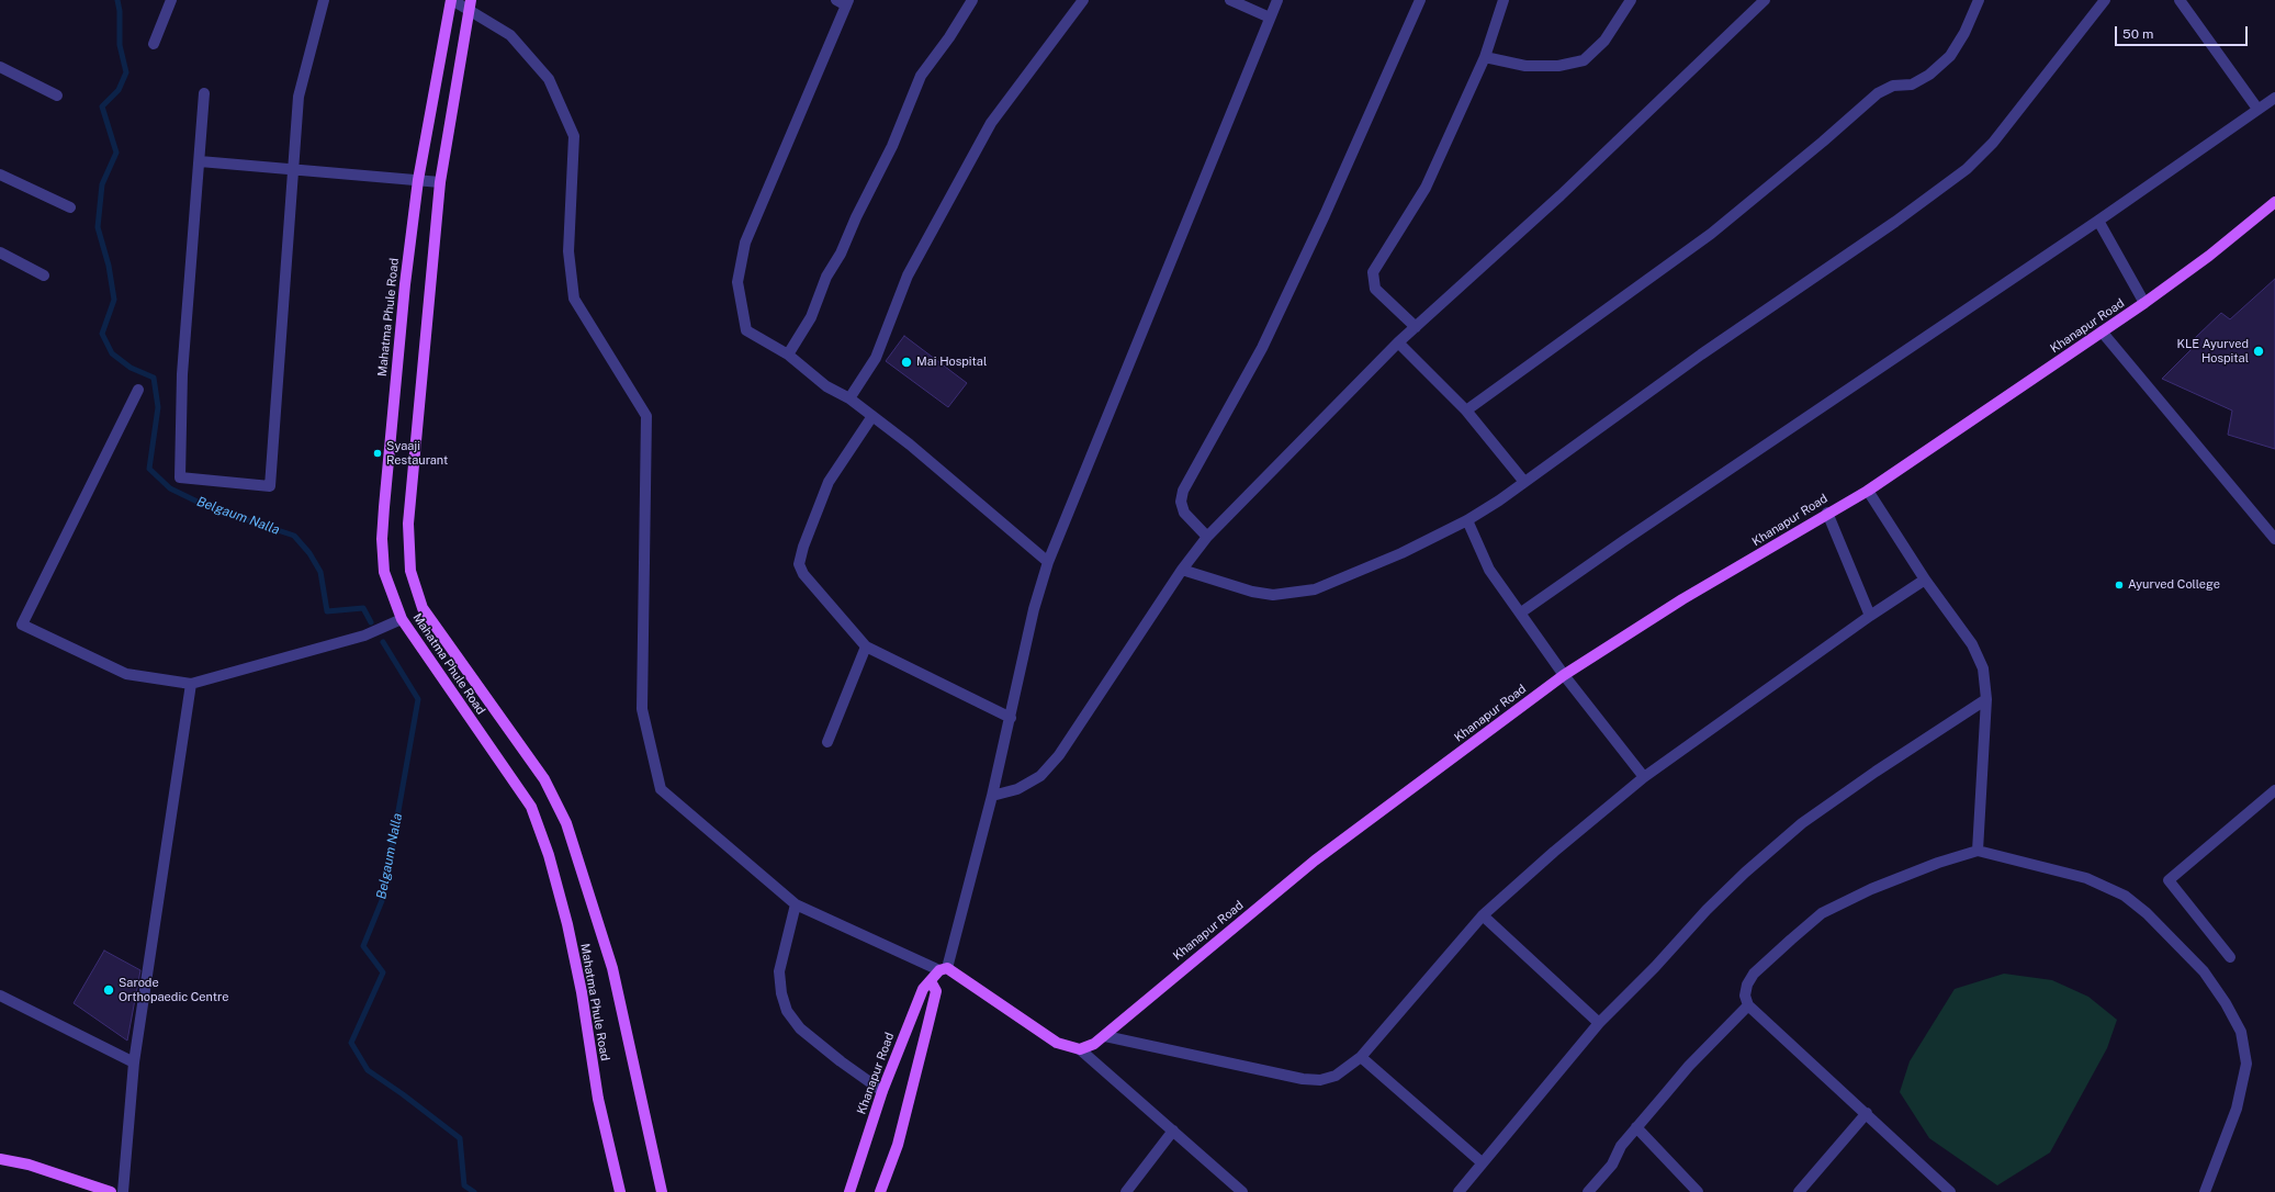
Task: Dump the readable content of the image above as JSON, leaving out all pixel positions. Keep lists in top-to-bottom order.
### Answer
{
  "streets": {
    "main road": ["Mahatma Phule Road", "Khanapur Road"]
  },
  "crossings": [
    ["Mahatma Phule Road", "Khanapur Road"]
  ],
  "water": ["Belgaum Nalla"],
  "places": [
    "KLE Ayurved Hospital",
    "Mai Hospital",
    "Syaaji Restaurant",
    "Ayurved College",
    "Sarode Orthopaedic Centre"
  ],
  "scale_bar": "50 m"
}
